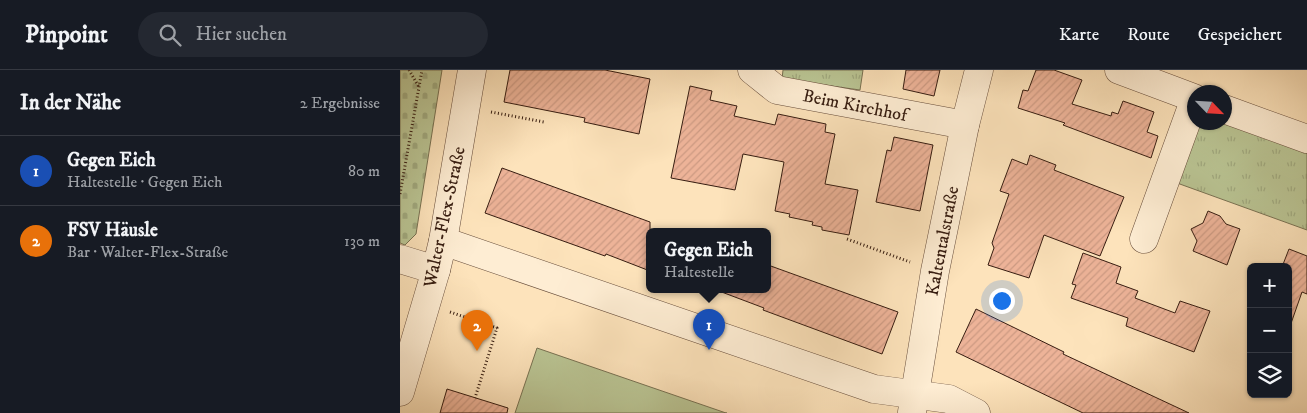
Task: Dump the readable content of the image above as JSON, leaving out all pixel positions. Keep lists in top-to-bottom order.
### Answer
{
  "streets": {
    "street": ["Beim Kirchhof", "Walter-Flex-Straße", "Kaltentalstraße"]
  },
  "crossings": [
    ["Beim Kirchhof", "Kaltentalstraße"]
  ],
  "north": "bottom right",
  "page": {
    "header": "Pinpoint",
    "search": "Hier suchen",
    "nav": ["Karte", "Route", "Gespeichert"],
    "heading": ["In der Nähe", "2 Ergebnisse"],
    "list": [
      {
        "mark": "1",
        "name": "Gegen Eich",
        "note": "Haltestelle · Gegen Eich",
        "value": "80 m"
      },
      {
        "mark": "2",
        "name": "FSV Häusle",
        "note": "Bar · Walter-Flex-Straße",
        "value": "130 m"
      }
    ],
    "popup": ["Gegen Eich", "Haltestelle"],
    "map_buttons": ["+", "−"],
    "pins": ["1", "2"]
  }
}
